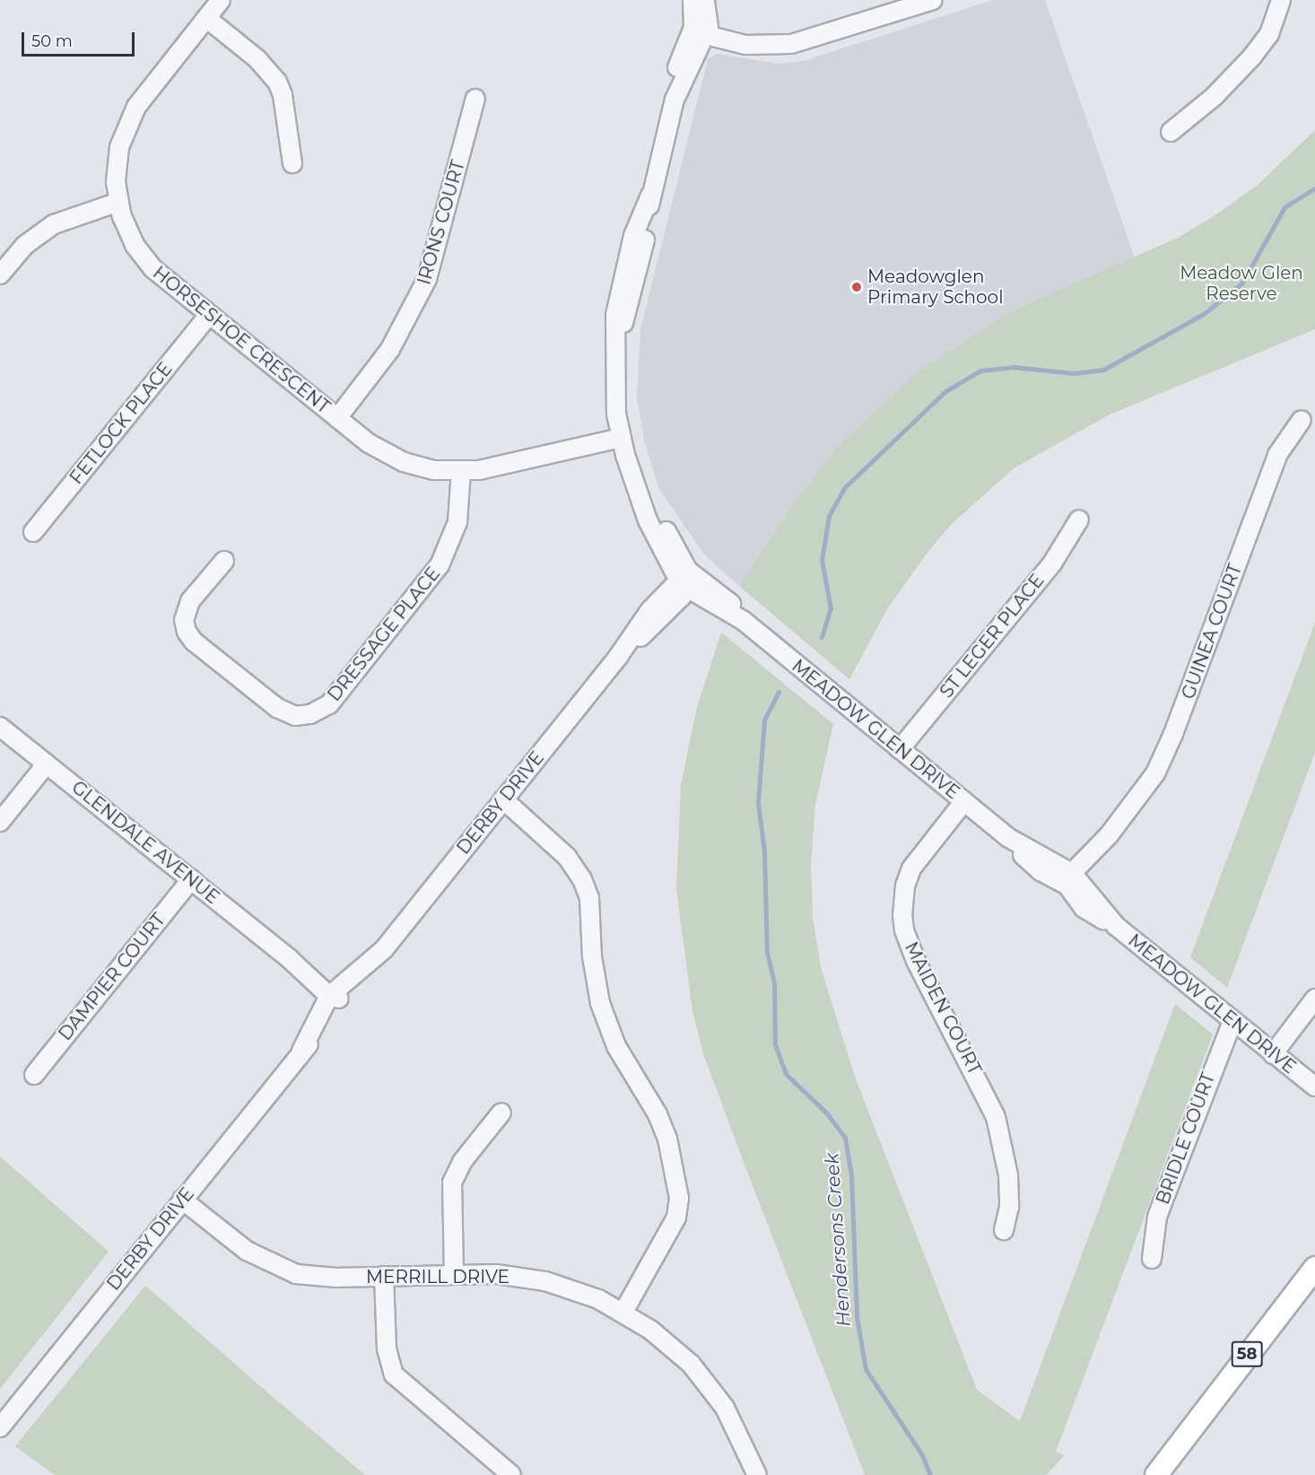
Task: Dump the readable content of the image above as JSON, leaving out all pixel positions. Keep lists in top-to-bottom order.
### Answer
{
  "streets": {
    "main road": ["58"],
    "street": [
      "IRONS COURT",
      "HORSESHOE CRESCENT",
      "FETLOCK PLACE",
      "GUINEA COURT",
      "DRESSAGE PLACE",
      "ST LEGER PLACE",
      "MEADOW GLEN DRIVE",
      "DERBY DRIVE",
      "GLENDALE AVENUE",
      "DAMPIER COURT",
      "MAIDEN COURT",
      "BRIDLE COURT",
      "MERRILL DRIVE"
    ]
  },
  "crossings": [
    ["IRONS COURT", "HORSESHOE CRESCENT"],
    ["HORSESHOE CRESCENT", "FETLOCK PLACE"],
    ["HORSESHOE CRESCENT", "DRESSAGE PLACE"],
    ["HORSESHOE CRESCENT", "MEADOW GLEN DRIVE"],
    ["GUINEA COURT", "MEADOW GLEN DRIVE"],
    ["ST LEGER PLACE", "MEADOW GLEN DRIVE"],
    ["MEADOW GLEN DRIVE", "DERBY DRIVE"],
    ["MEADOW GLEN DRIVE", "MAIDEN COURT"],
    ["MEADOW GLEN DRIVE", "BRIDLE COURT"],
    ["DERBY DRIVE", "GLENDALE AVENUE"],
    ["DERBY DRIVE", "MERRILL DRIVE"],
    ["GLENDALE AVENUE", "DAMPIER COURT"]
  ],
  "water": ["Hendersons Creek"],
  "parks": ["Meadow Glen Reserve"],
  "places": ["Meadowglen Primary School"],
  "scale_bar": "50 m"
}
